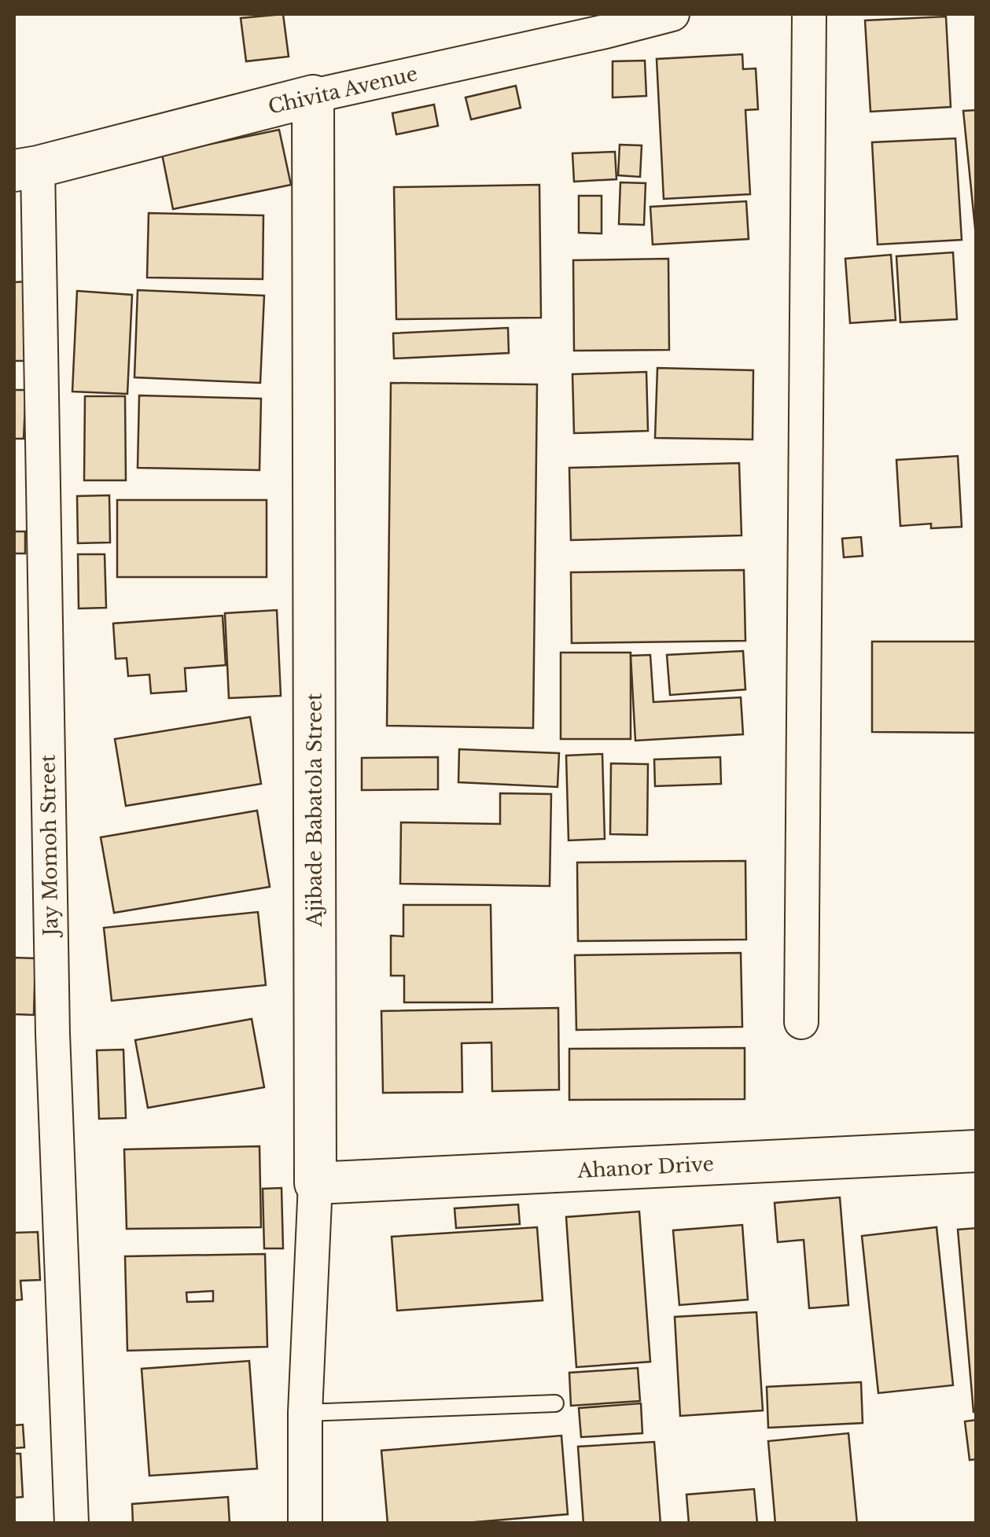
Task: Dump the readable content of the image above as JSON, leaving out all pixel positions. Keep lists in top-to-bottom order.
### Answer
{
  "streets": {
    "street": [
      "Chivita Avenue",
      "Ajibade Babatola Street",
      "Jay Momoh Street",
      "Ahanor Drive"
    ]
  },
  "crossings": [
    ["Chivita Avenue", "Ajibade Babatola Street"],
    ["Chivita Avenue", "Jay Momoh Street"],
    ["Ajibade Babatola Street", "Ahanor Drive"]
  ]
}
